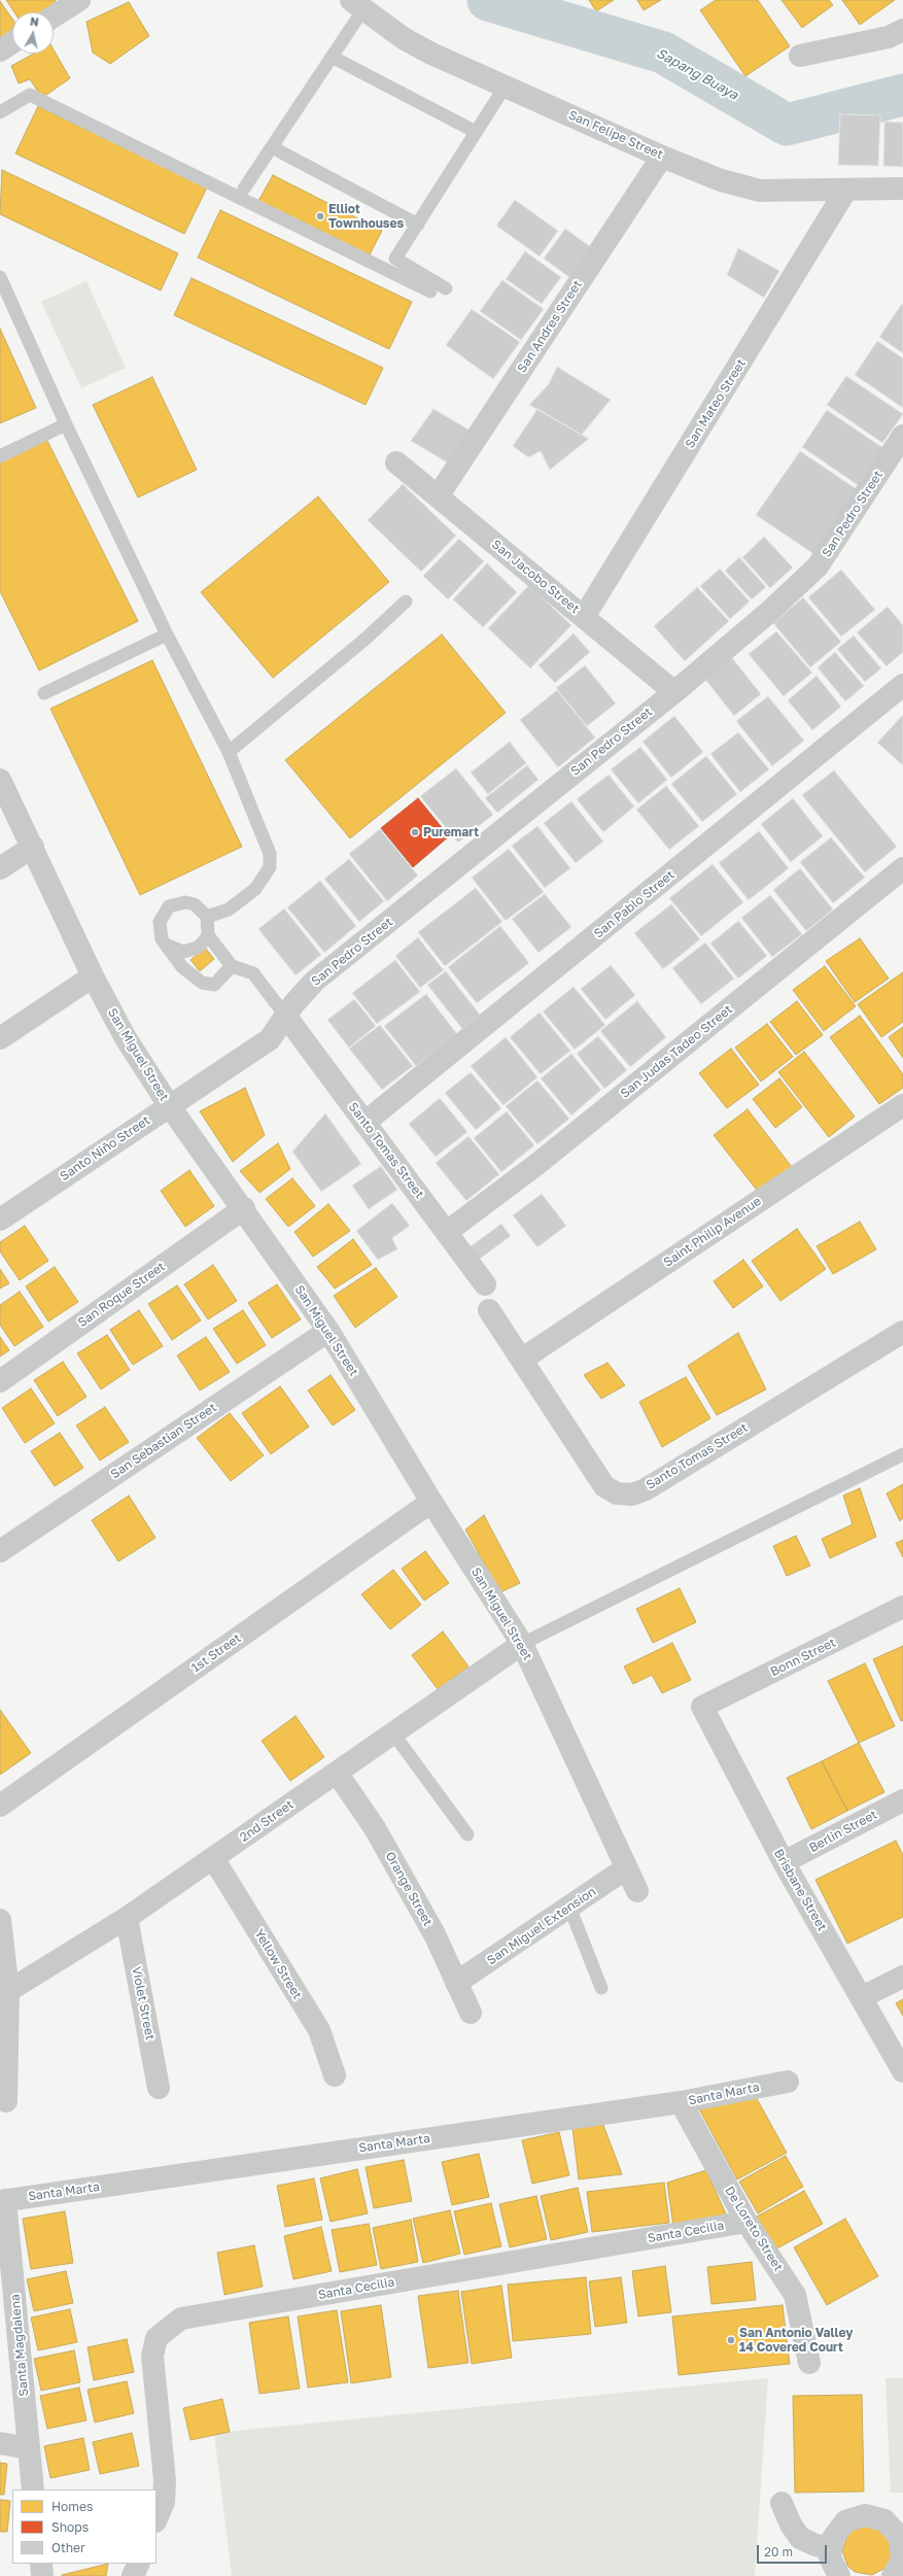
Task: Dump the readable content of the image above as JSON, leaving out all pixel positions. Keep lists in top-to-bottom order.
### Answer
{
  "streets": {
    "street": [
      "San Felipe Street",
      "San Andres Street",
      "San Mateo Street",
      "San Pedro Street",
      "San Jacobo Street",
      "San Pablo Street",
      "San Judas Tadeo Street",
      "San Miguel Street",
      "Santo Niño Street",
      "Santo Tomas Street",
      "Saint Philip Avenue",
      "San Roque Street",
      "San Sebastian Street",
      "1st Street",
      "Bonn Street",
      "2nd Street",
      "Berlin Street",
      "Orange Street",
      "Brisbane Street",
      "San Miguel Extension",
      "Yellow Street",
      "Violet Street",
      "Santa Marta",
      "De Loreto Street",
      "Santa Cecilia",
      "Santa Magdalena"
    ]
  },
  "crossings": [
    ["San Felipe Street", "San Andres Street"],
    ["San Felipe Street", "San Mateo Street"],
    ["San Andres Street", "San Jacobo Street"],
    ["San Mateo Street", "San Jacobo Street"],
    ["San Pedro Street", "San Jacobo Street"],
    ["San Pedro Street", "Santo Niño Street"],
    ["San Pedro Street", "Santo Tomas Street"],
    ["San Pablo Street", "Santo Tomas Street"],
    ["San Judas Tadeo Street", "Santo Tomas Street"],
    ["San Miguel Street", "Santo Niño Street"],
    ["San Miguel Street", "San Roque Street"],
    ["San Miguel Street", "San Sebastian Street"],
    ["San Miguel Street", "1st Street"],
    ["San Miguel Street", "2nd Street"],
    ["San Miguel Street", "San Miguel Extension"],
    ["Santo Niño Street", "Santo Tomas Street"],
    ["Santo Tomas Street", "Saint Philip Avenue"],
    ["Bonn Street", "Brisbane Street"],
    ["2nd Street", "Orange Street"],
    ["2nd Street", "Yellow Street"],
    ["2nd Street", "Violet Street"],
    ["Berlin Street", "Brisbane Street"],
    ["Orange Street", "San Miguel Extension"],
    ["Santa Marta", "De Loreto Street"],
    ["Santa Marta", "Santa Magdalena"],
    ["De Loreto Street", "Santa Cecilia"]
  ],
  "water": ["Sapang Buaya"],
  "places": ["Elliot Townhouses", "Puremart", "San Antonio Valley 14 Covered Court"],
  "legend": ["Homes", "Shops", "Other"],
  "scale_bar": "20 m",
  "north": "top"
}
